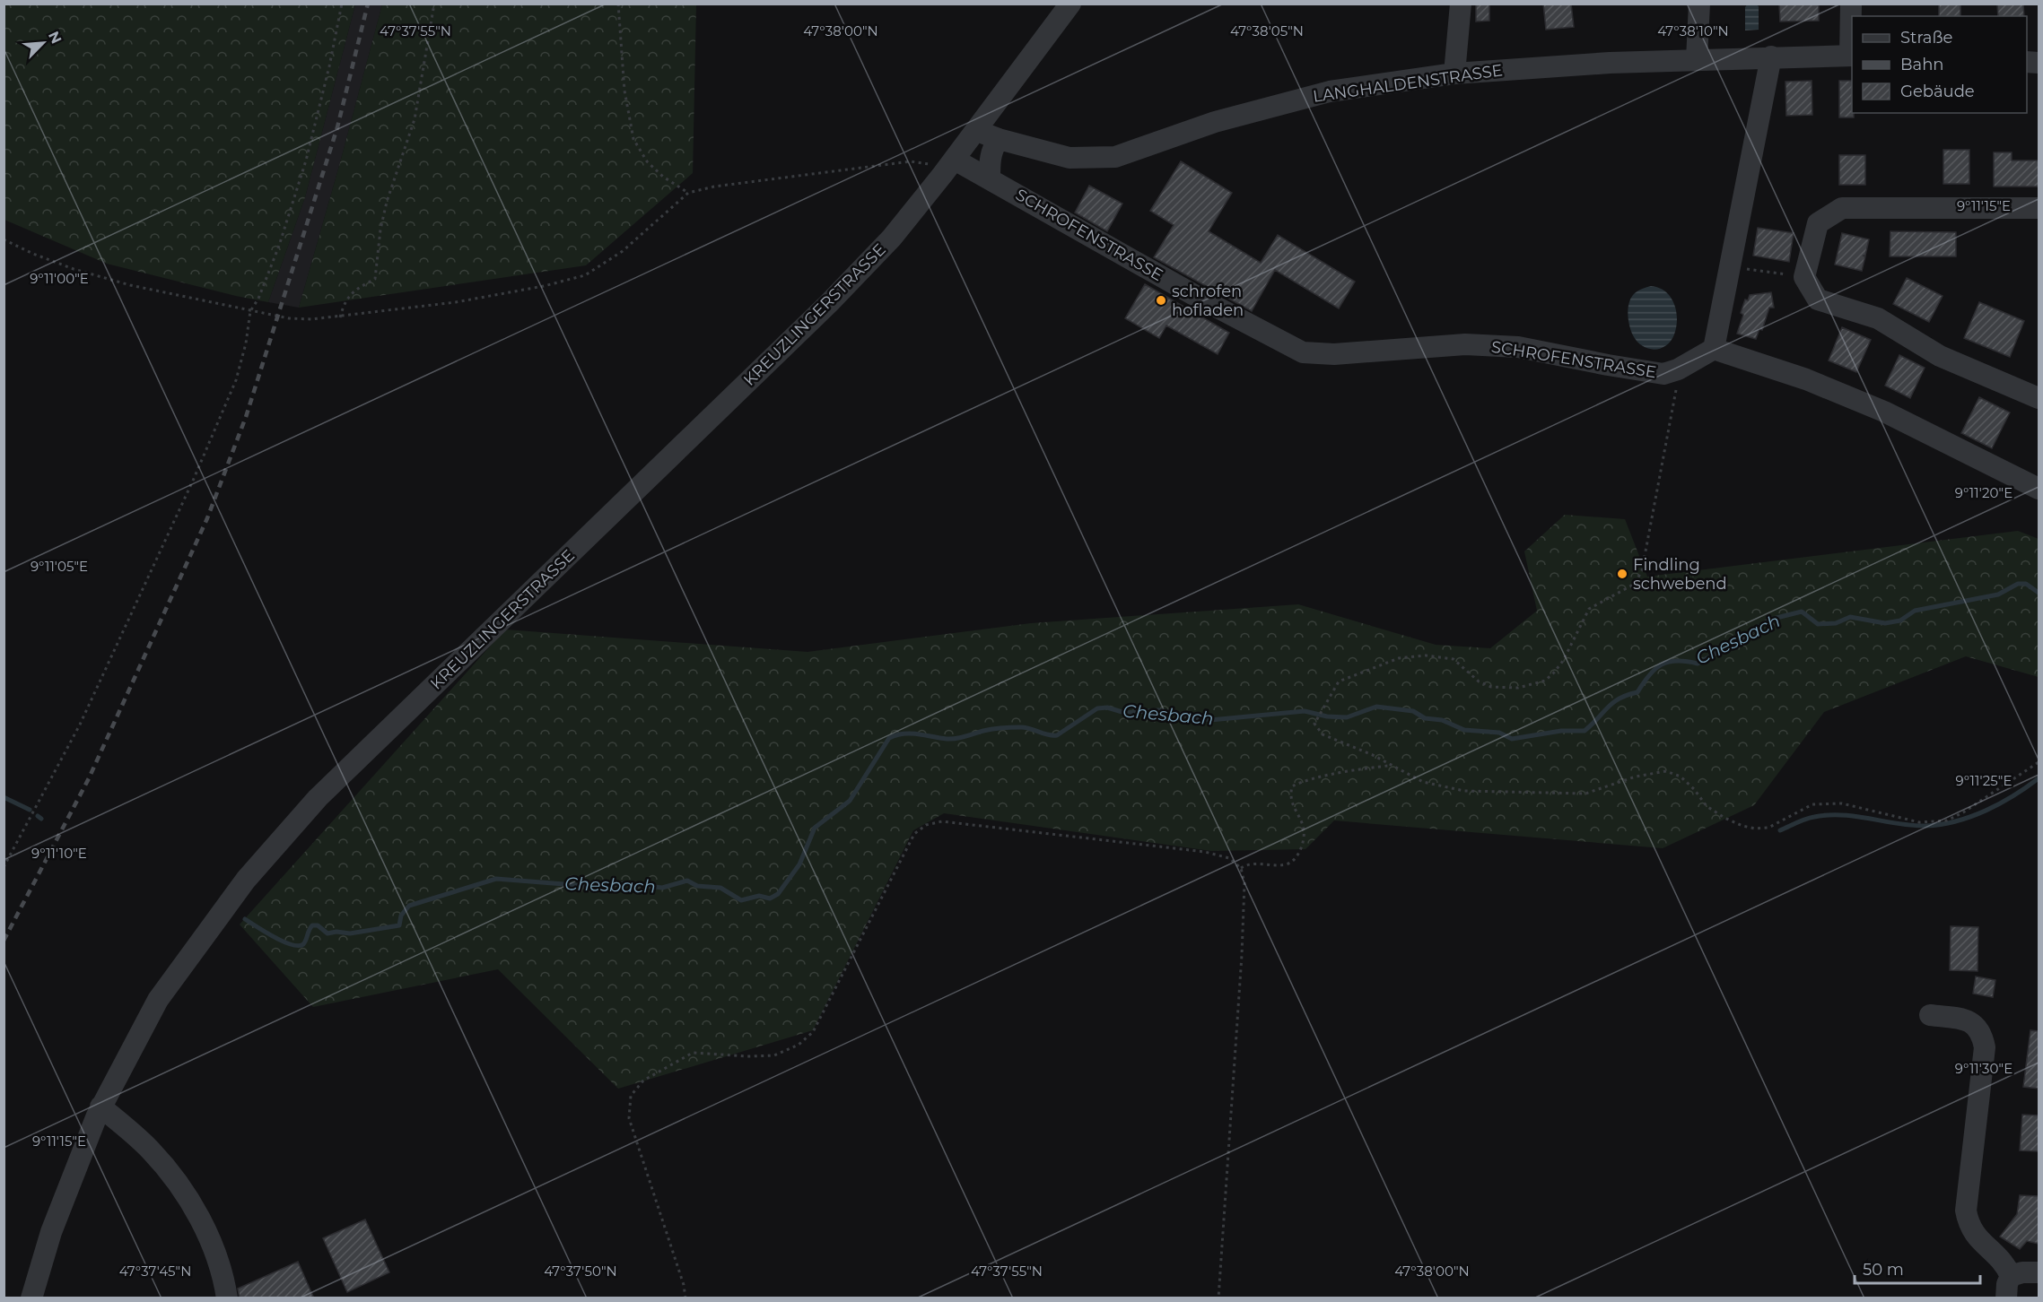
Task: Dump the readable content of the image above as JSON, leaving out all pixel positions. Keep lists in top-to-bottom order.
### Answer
{
  "streets": {
    "street": ["LANGHALDENSTRASSE", "SCHROFENSTRASSE", "KREUZLINGERSTRASSE"]
  },
  "crossings": [
    ["LANGHALDENSTRASSE", "KREUZLINGERSTRASSE"],
    ["SCHROFENSTRASSE", "KREUZLINGERSTRASSE"]
  ],
  "water": ["Chesbach"],
  "places": ["schrofen hofladen", "Findling schwebend"],
  "legend": ["Straße", "Bahn", "Gebäude"],
  "scale_bar": "50 m",
  "north": "top right",
  "coordinates": [
    "47°37'55\"N",
    "47°38'00\"N",
    "47°38'05\"N",
    "47°38'10\"N",
    "9°11'15\"E",
    "9°11'00\"E",
    "9°11'20\"E",
    "9°11'05\"E",
    "9°11'25\"E",
    "9°11'10\"E",
    "9°11'30\"E",
    "47°37'45\"N",
    "47°37'50\"N"
  ]
}
